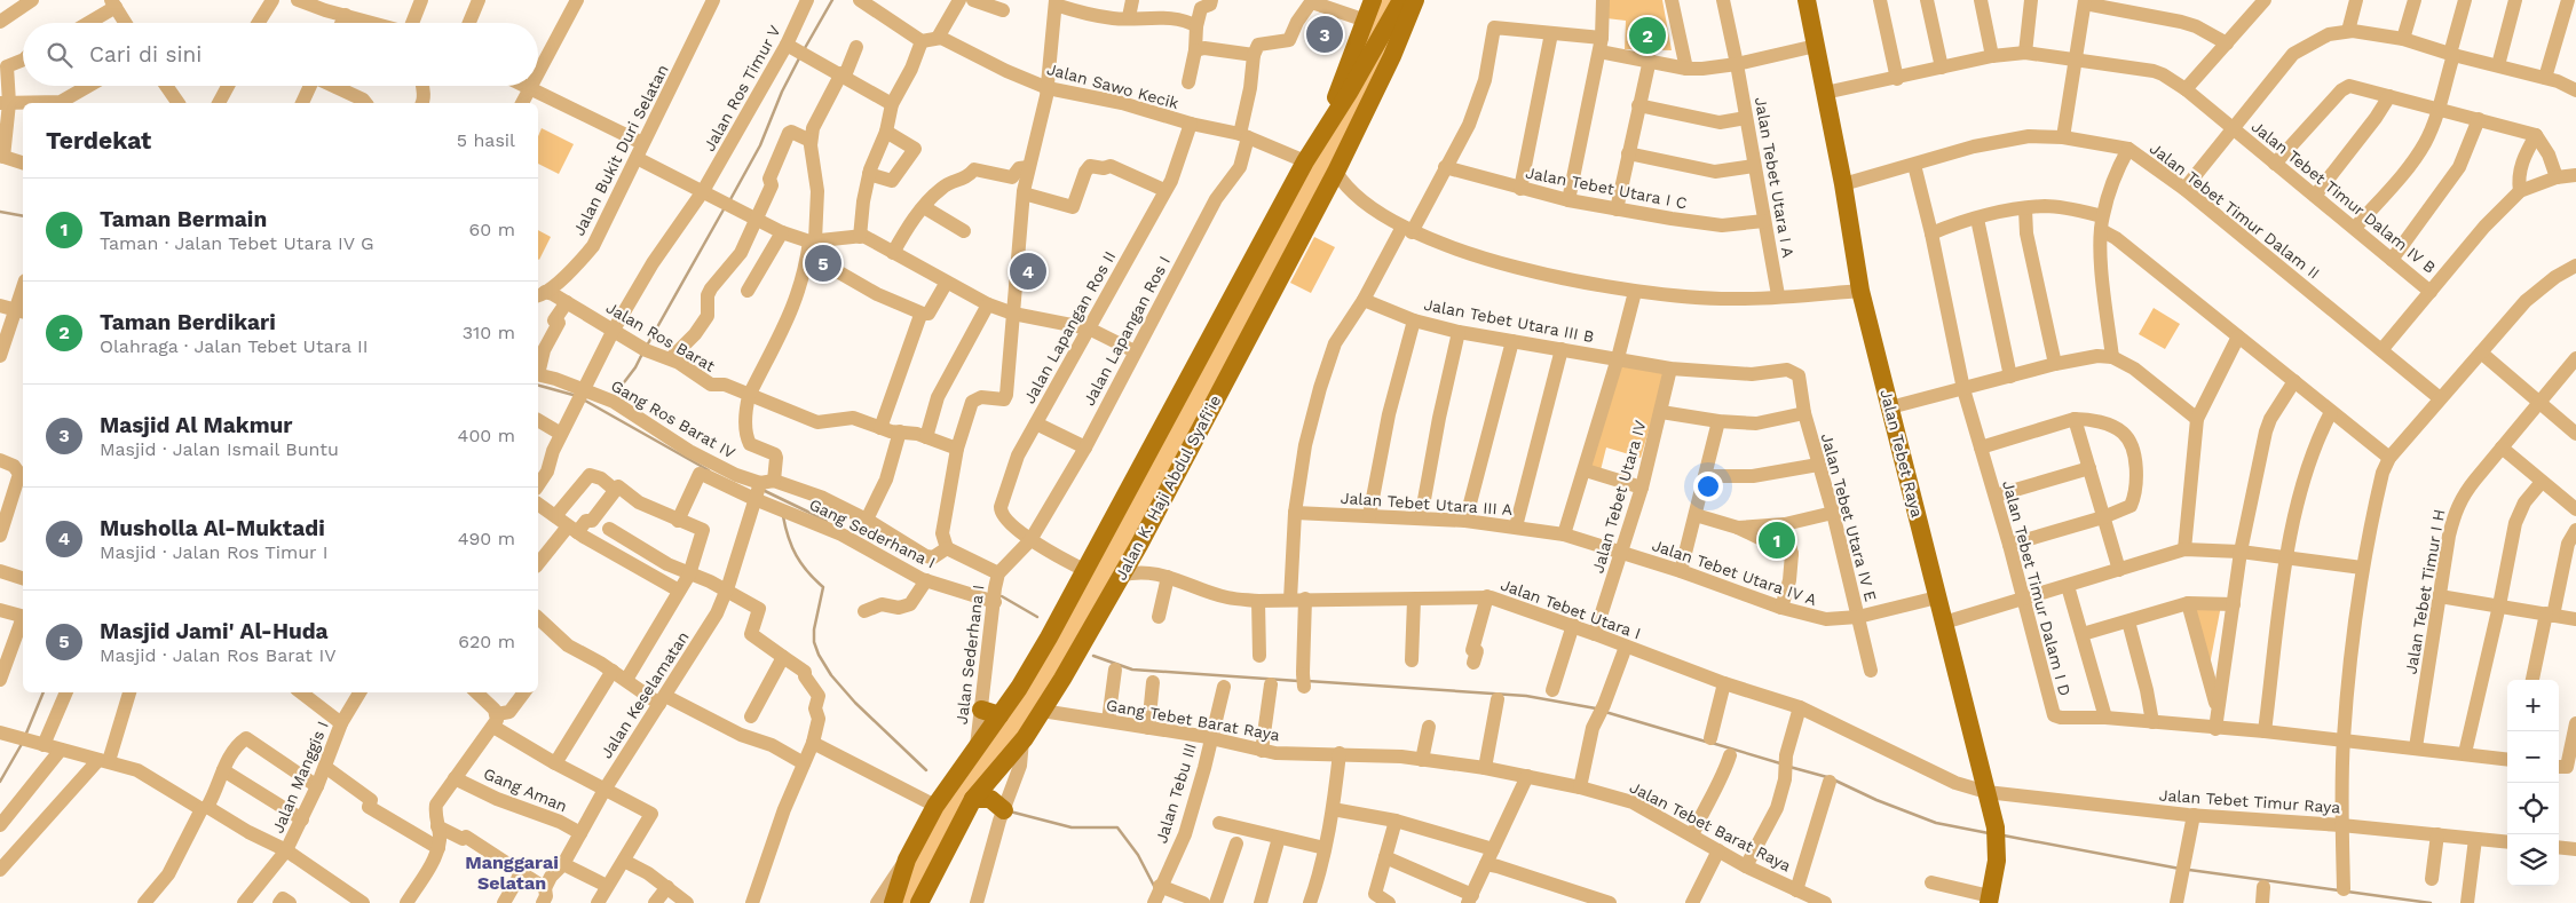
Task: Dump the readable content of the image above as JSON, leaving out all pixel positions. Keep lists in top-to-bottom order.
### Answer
{
  "streets": {
    "main road": ["Jalan Tebet Raya", "Jalan K. Haji Abdul Syafi'ie"],
    "street": [
      "Jalan Sawo Kecik",
      "Jalan Ros Timur V",
      "Jalan Bukit Duri Selatan",
      "Jalan Tebet Utara I A",
      "Jalan Tebet Utara I C",
      "Jalan Tebet Timur Dalam IV B",
      "Jalan Tebet Timur Dalam II",
      "Jalan Tebet Utara III B",
      "Jalan Lapangan Ros II",
      "Jalan Lapangan Ros I",
      "Jalan Ros Barat",
      "Gang Ros Barat IV",
      "Jalan Tebet Utara IV",
      "Jalan Tebet Utara III A",
      "Jalan Tebet Utara IV E",
      "Gang Sederhana I",
      "Jalan Tebet Utara IV A",
      "Jalan Tebet Timur Dalam I D",
      "Jalan Tebet Timur I H",
      "Jalan Tebet Utara I",
      "Jalan Sederhana I",
      "Jalan Keselamatan",
      "Gang Tebet Barat Raya",
      "Jalan Manggis I",
      "Gang Aman",
      "Jalan Tebu III",
      "Jalan Tebet Timur Raya",
      "Jalan Tebet Barat Raya"
    ]
  },
  "crossings": [
    ["Jalan Sawo Kecik", "Jalan Lapangan Ros II"],
    ["Jalan Sawo Kecik", "Jalan Lapangan Ros I"],
    ["Jalan Sawo Kecik", "Jalan K. Haji Abdul Syafi'ie"],
    ["Jalan Ros Timur V", "Jalan Ros Barat"],
    ["Jalan Ros Timur V", "Gang Ros Barat IV"],
    ["Jalan Bukit Duri Selatan", "Jalan Ros Barat"],
    ["Jalan Tebet Utara I A", "Jalan Tebet Utara I C"],
    ["Jalan Tebet Timur Dalam IV B", "Jalan Tebet Raya"],
    ["Jalan Tebet Timur Dalam II", "Jalan Tebet Raya"],
    ["Jalan Tebet Timur Dalam II", "Jalan Tebet Timur Dalam I D"],
    ["Jalan Tebet Utara III B", "Jalan Tebet Utara IV"],
    ["Jalan Tebet Utara III B", "Jalan Tebet Utara IV E"],
    ["Jalan Lapangan Ros II", "Jalan Lapangan Ros I"],
    ["Jalan Lapangan Ros II", "Jalan Sederhana I"],
    ["Jalan Lapangan Ros I", "Jalan Sederhana I"],
    ["Jalan Ros Barat", "Jalan Keselamatan"],
    ["Gang Ros Barat IV", "Gang Sederhana I"],
    ["Gang Ros Barat IV", "Jalan Keselamatan"],
    ["Jalan Tebet Raya", "Jalan Tebet Utara IV A"],
    ["Jalan Tebet Raya", "Jalan Tebet Utara I"],
    ["Jalan Tebet Raya", "Jalan Tebet Timur Raya"],
    ["Jalan K. Haji Abdul Syafi'ie", "Jalan Tebet Utara I"],
    ["Jalan K. Haji Abdul Syafi'ie", "Jalan Sederhana I"],
    ["Jalan K. Haji Abdul Syafi'ie", "Gang Tebet Barat Raya"],
    ["Jalan Tebet Utara IV", "Jalan Tebet Utara III A"],
    ["Jalan Tebet Utara IV", "Jalan Tebet Utara IV A"],
    ["Jalan Tebet Utara IV", "Jalan Tebet Utara I"],
    ["Jalan Tebet Utara III A", "Jalan Tebet Utara IV A"],
    ["Jalan Tebet Utara IV E", "Jalan Tebet Utara IV A"],
    ["Gang Sederhana I", "Jalan Sederhana I"],
    ["Gang Sederhana I", "Jalan Keselamatan"],
    ["Jalan Tebet Timur Dalam I D", "Jalan Tebet Timur I H"],
    ["Jalan Tebet Utara I", "Jalan Tebet Timur Raya"],
    ["Jalan Keselamatan", "Gang Aman"],
    ["Gang Tebet Barat Raya", "Jalan Tebu III"],
    ["Gang Tebet Barat Raya", "Jalan Tebet Barat Raya"]
  ],
  "districts": ["Manggarai Selatan"],
  "page": {
    "pins": [
      "3",
      "2",
      "5",
      "4",
      "1"
    ],
    "search": "Cari di sini",
    "heading": ["Terdekat", "5 hasil"],
    "list": [
      {
        "mark": "1",
        "name": "Taman Bermain",
        "note": "Taman · Jalan Tebet Utara IV G",
        "value": "60 m"
      },
      {
        "mark": "2",
        "name": "Taman Berdikari",
        "note": "Olahraga · Jalan Tebet Utara II",
        "value": "310 m"
      },
      {
        "mark": "3",
        "name": "Masjid Al Makmur",
        "note": "Masjid · Jalan Ismail Buntu",
        "value": "400 m"
      },
      {
        "mark": "4",
        "name": "Musholla Al-Muktadi",
        "note": "Masjid · Jalan Ros Timur I",
        "value": "490 m"
      },
      {
        "mark": "5",
        "name": "Masjid Jami' Al-Huda",
        "note": "Masjid · Jalan Ros Barat IV",
        "value": "620 m"
      }
    ],
    "map_buttons": ["+", "−"]
  }
}
